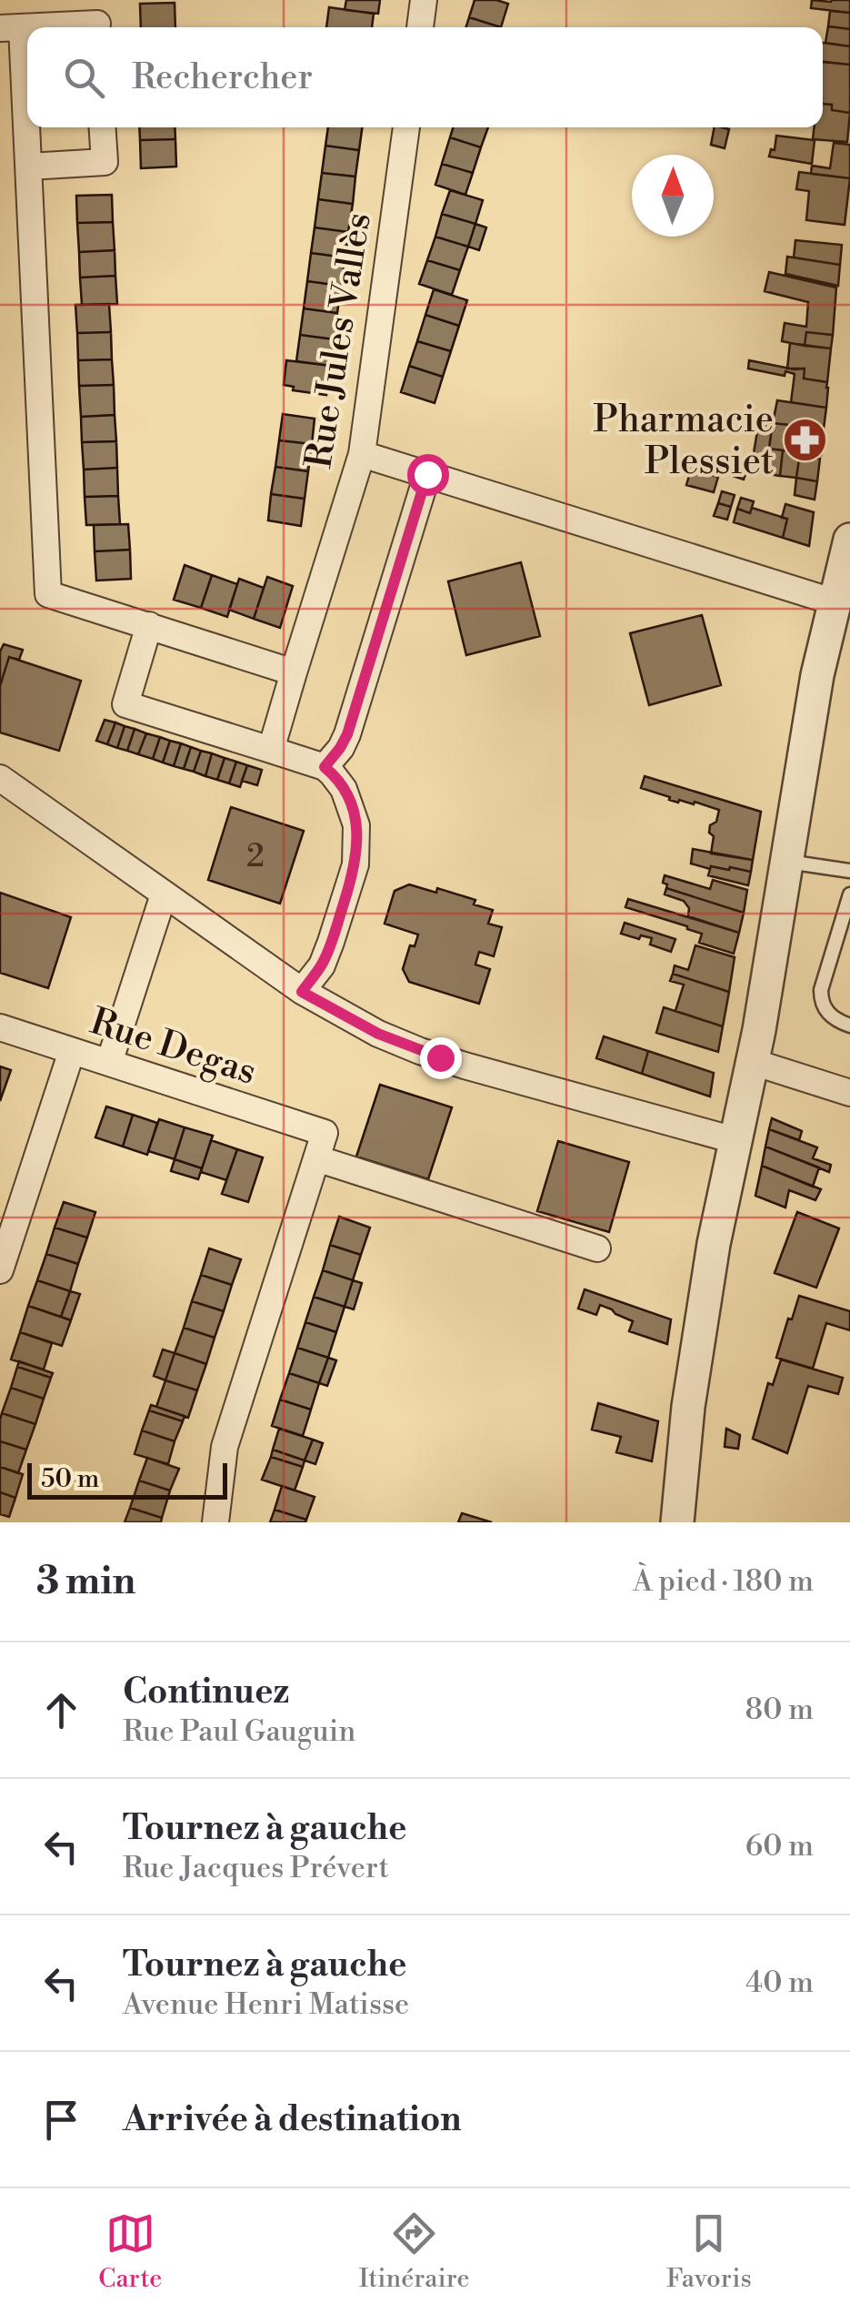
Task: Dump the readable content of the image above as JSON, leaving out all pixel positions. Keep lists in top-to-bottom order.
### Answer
{
  "streets": {
    "street": ["Rue Jules Vallès", "Rue Degas"]
  },
  "places": {
    "pharmacy": ["Pharmacie Plessiet"]
  },
  "house_numbers": ["2"],
  "scale_bar": "50 m",
  "north": "top",
  "page": {
    "search": "Rechercher",
    "scale": "50 m",
    "heading": ["3 min", "À pied · 180 m"],
    "list": [
      ["Continuez", "Rue Paul Gauguin", "80 m"],
      ["Tournez à gauche", "Rue Jacques Prévert", "60 m"],
      ["Tournez à gauche", "Avenue Henri Matisse", "40 m"],
      "Arrivée à destination"
    ],
    "nav": ["Carte", "Itinéraire", "Favoris"]
  }
}
